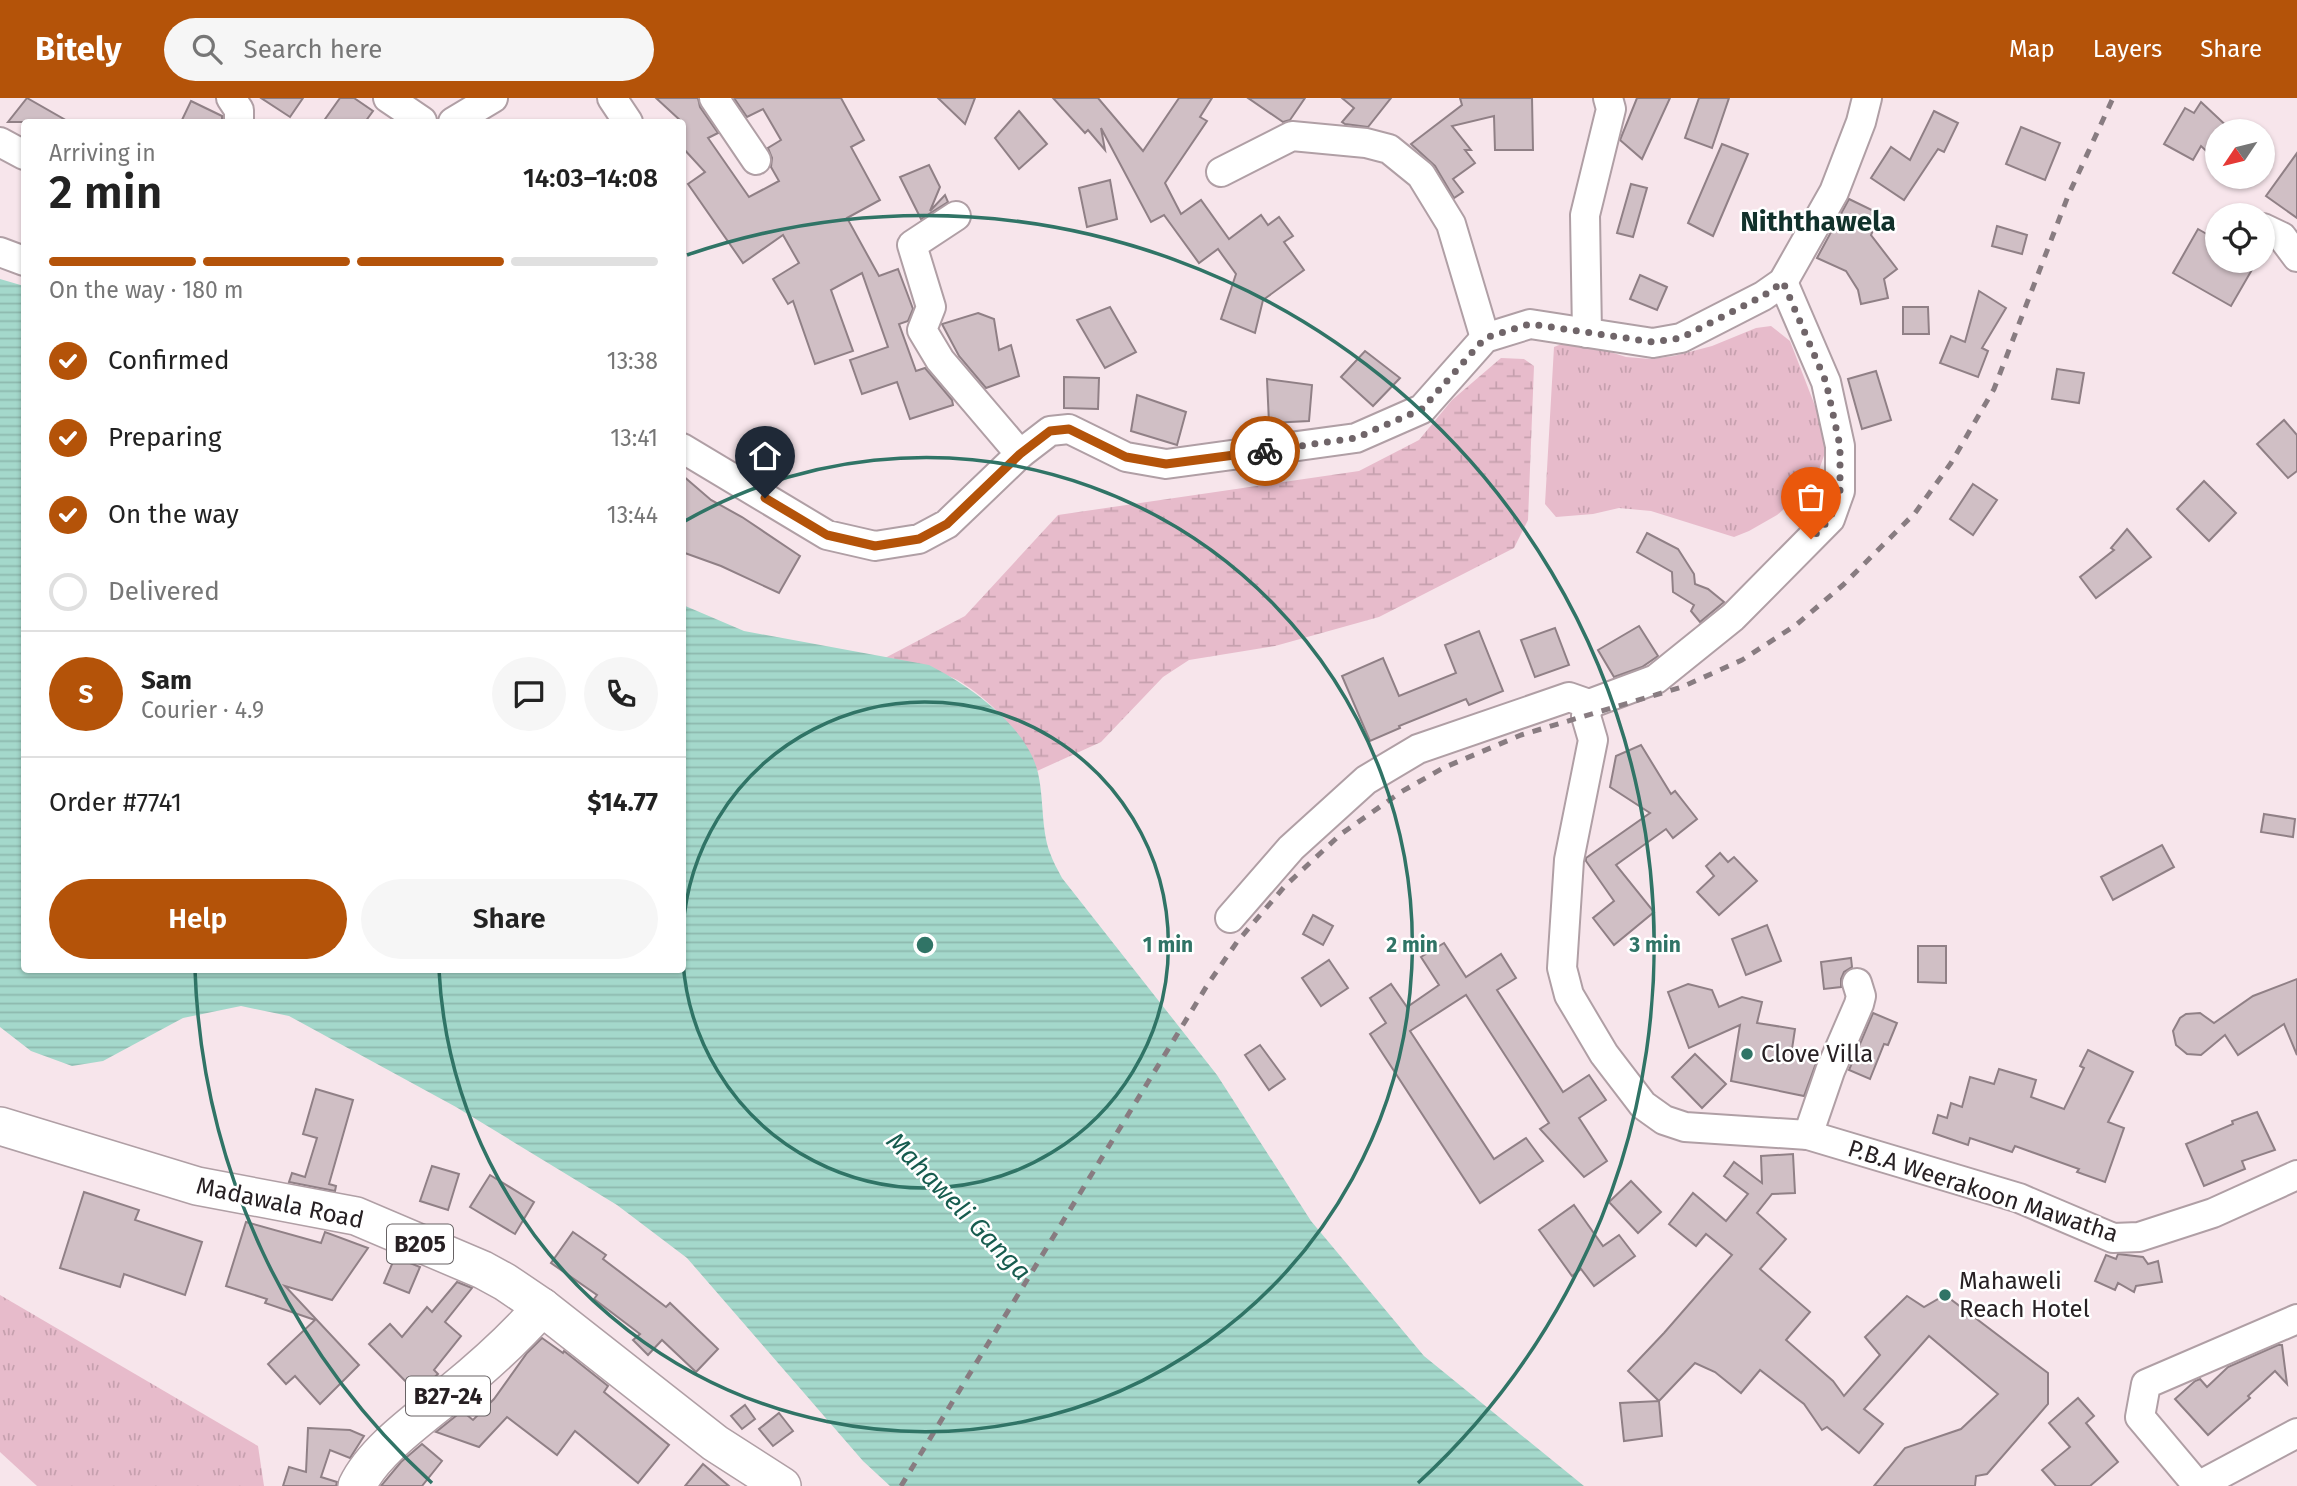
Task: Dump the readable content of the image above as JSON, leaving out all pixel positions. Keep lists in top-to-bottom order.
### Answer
{
  "streets": {
    "main road": ["Madawala Road", "B205", "B27-24"],
    "street": ["P.B.A Weerakoon Mawatha"]
  },
  "crossings": [
    ["Madawala Road", "B27-24"]
  ],
  "districts": ["Niththawela"],
  "water": ["Mahaweli Ganga"],
  "places": ["Clove Villa", "Mahaweli Reach Hotel"],
  "north": "bottom left",
  "page": {
    "header": "Bitely",
    "search": "Search here",
    "nav": ["Map", "Layers", "Share"],
    "heading": ["2 min", "Arriving in", "14:03–14:08"],
    "panel": [
      "Sam",
      "Courier · 4.9",
      "Order #7741",
      "$14.77"
    ],
    "bar": "On the way · 180 m",
    "list": [
      ["Confirmed", "13:38"],
      ["Preparing", "13:41"],
      ["On the way", "13:44"],
      "Delivered"
    ],
    "round": "S",
    "buttons": ["Help", "Share"]
  },
  "rings": ["1 min", "2 min", "3 min"]
}
